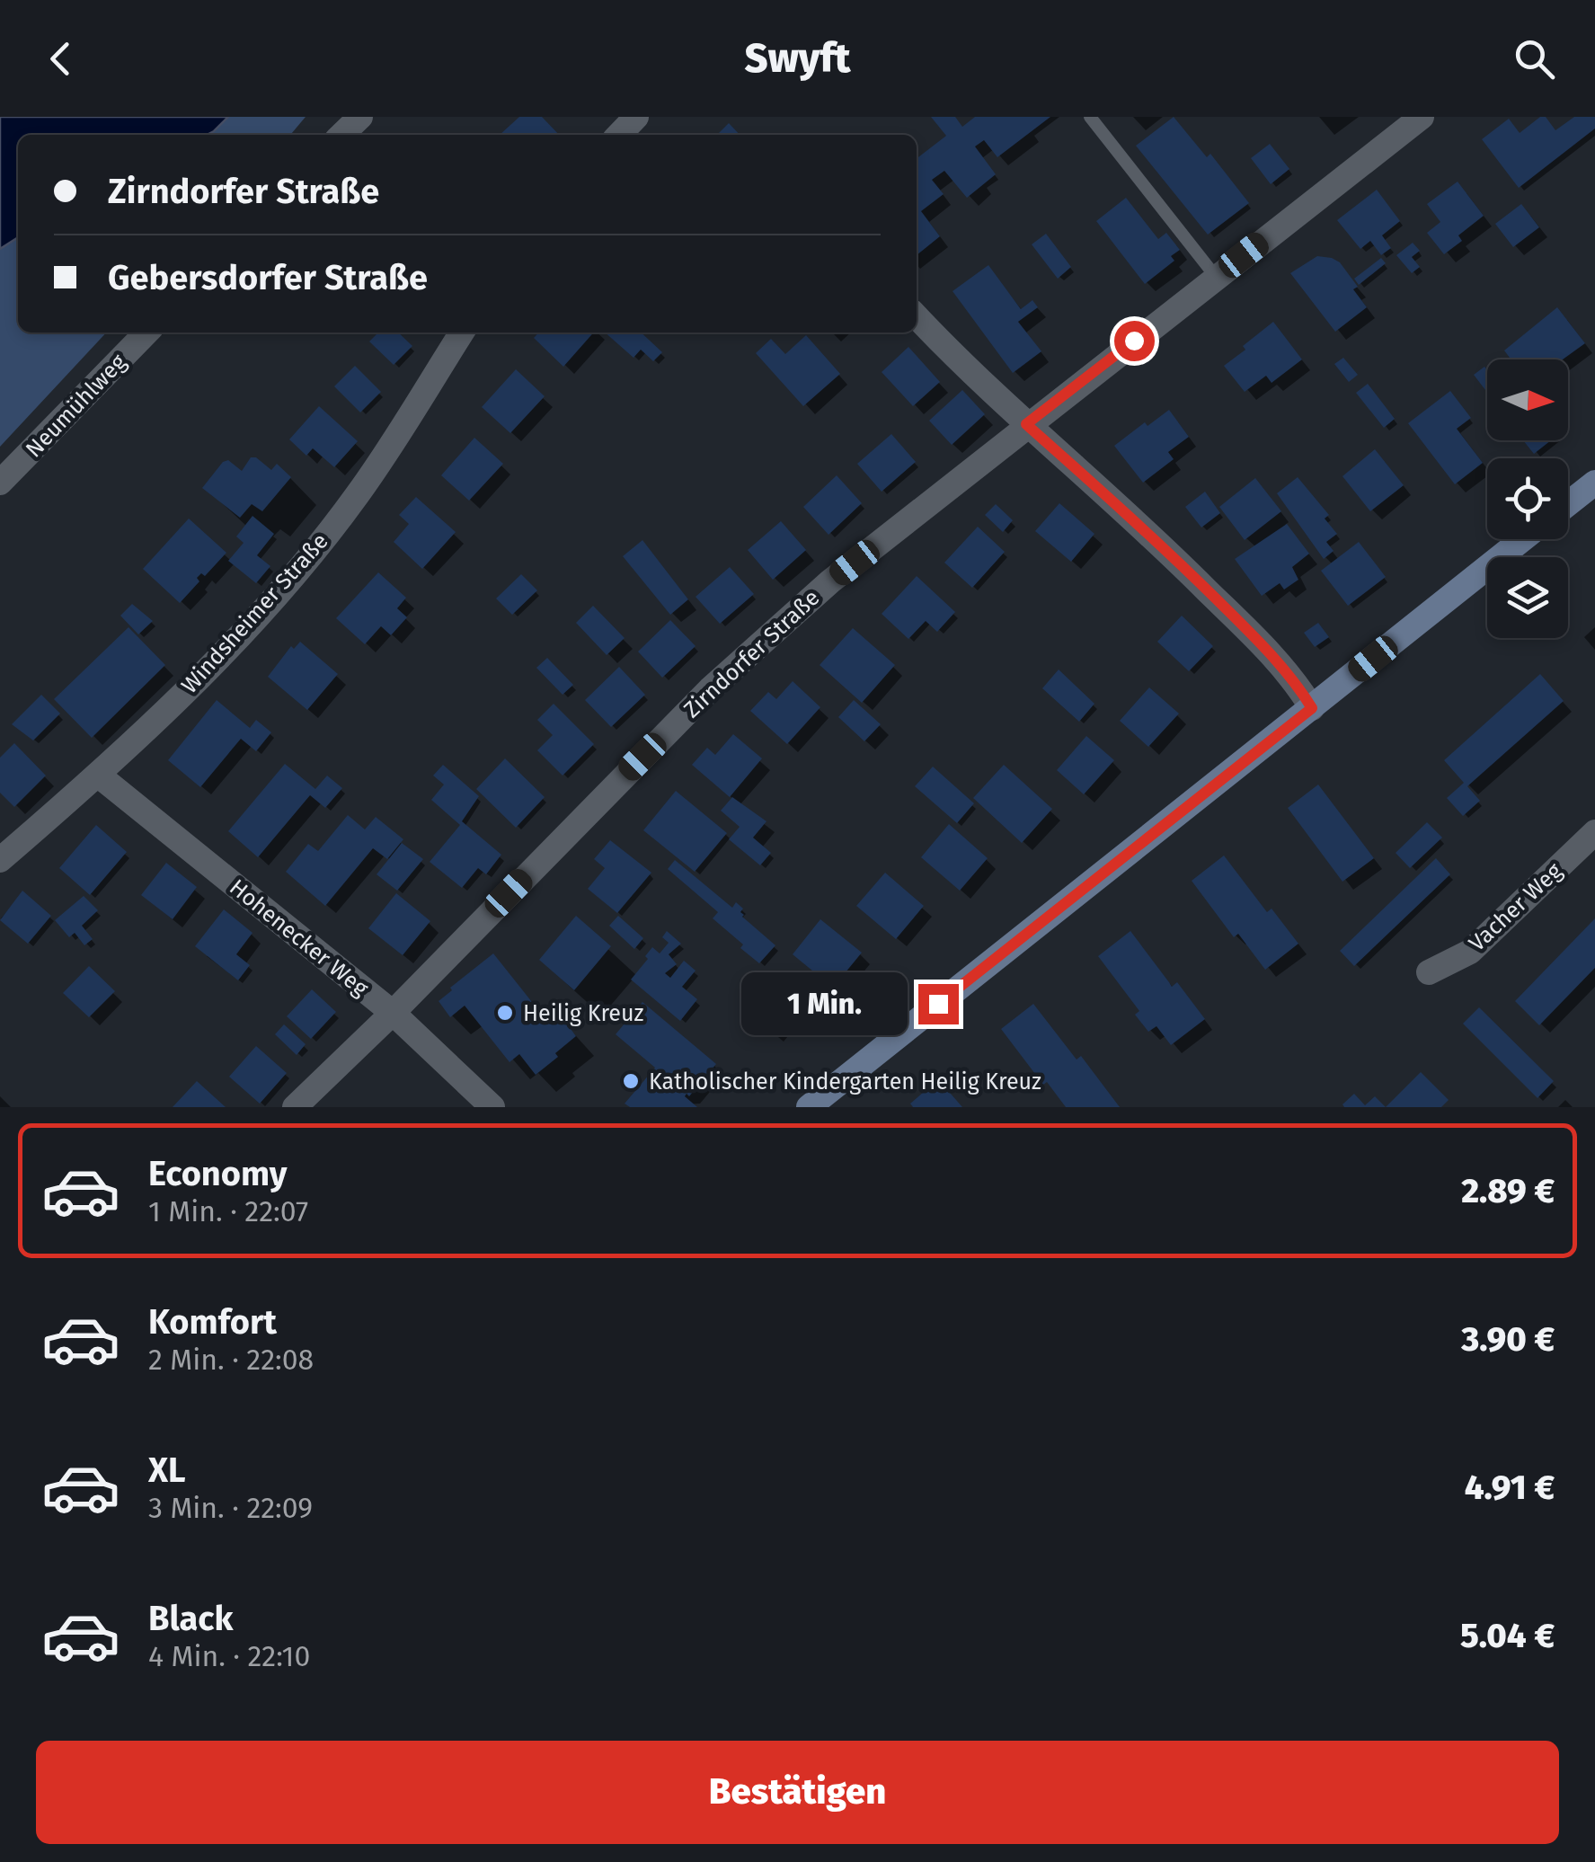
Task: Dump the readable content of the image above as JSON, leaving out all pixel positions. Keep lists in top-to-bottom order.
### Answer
{
  "streets": {
    "street": [
      "Neumühlweg",
      "Windsheimer Straße",
      "Zirndorfer Straße",
      "Vacher Weg",
      "Hohenecker Weg"
    ]
  },
  "crossings": [
    ["Windsheimer Straße", "Hohenecker Weg"],
    ["Zirndorfer Straße", "Hohenecker Weg"]
  ],
  "places": ["Heilig Kreuz", "Katholischer Kindergarten Heilig Kreuz"],
  "north": "right",
  "page": {
    "header": "Swyft",
    "banner": ["Zirndorfer Straße", "Gebersdorfer Straße"],
    "bubble": "1 Min.",
    "list": [
      {
        "name": "Economy",
        "note": "1 Min. · 22:07",
        "value": "2.89 €"
      },
      {
        "name": "Komfort",
        "note": "2 Min. · 22:08",
        "value": "3.90 €"
      },
      {
        "name": "XL",
        "note": "3 Min. · 22:09",
        "value": "4.91 €"
      },
      {
        "name": "Black",
        "note": "4 Min. · 22:10",
        "value": "5.04 €"
      }
    ],
    "buttons": "Bestätigen"
  }
}
